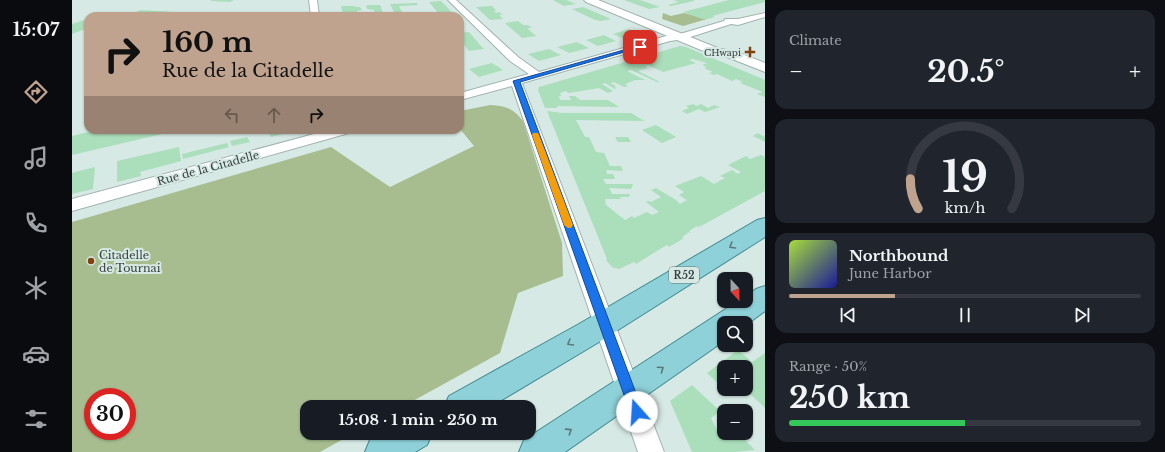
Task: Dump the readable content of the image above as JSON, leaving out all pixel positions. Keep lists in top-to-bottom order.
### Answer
{
  "streets": {
    "main road": ["R52"],
    "street": ["Rue de la Citadelle"]
  },
  "places": {
    "health": ["CHwapi"],
    "other": ["Citadelle de Tournai"]
  },
  "north": "bottom",
  "page": {
    "tabs": "15:07",
    "tile": [
      "Climate",
      ["Range · 50%", "250 km"]
    ],
    "turn": ["160 m", "Rue de la Citadelle"],
    "heat": ["−", "20.5°", "+"],
    "song": ["Northbound", "June Harbor"],
    "map_buttons": ["+", "−"],
    "limit": "30",
    "trip": "15:08 · 1 min · 250 m",
    "gauge": ["19", "km/h"]
  }
}
